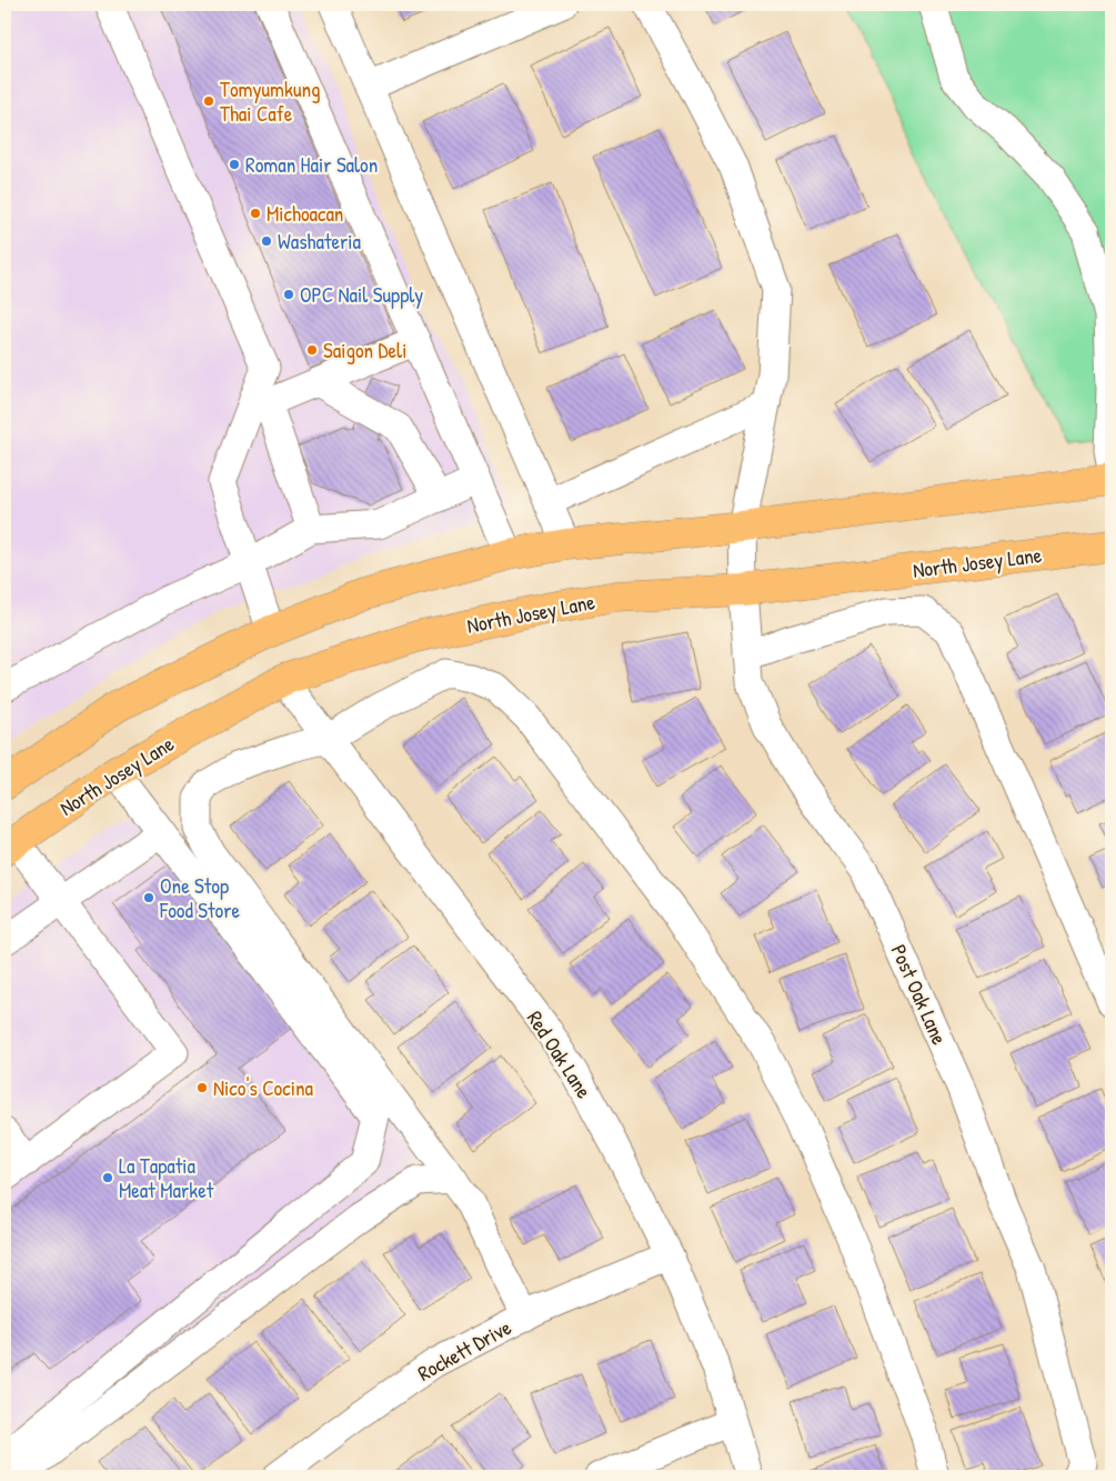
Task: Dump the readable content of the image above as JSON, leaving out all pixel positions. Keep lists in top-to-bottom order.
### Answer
{
  "streets": {
    "main road": ["North Josey Lane"],
    "street": ["Post Oak Lane", "Red Oak Lane", "Rockett Drive"]
  },
  "crossings": [
    ["North Josey Lane", "Post Oak Lane"],
    ["North Josey Lane", "Red Oak Lane"],
    ["Red Oak Lane", "Rockett Drive"]
  ],
  "places": [
    "Tomyumkung Thai Cafe",
    "Roman Hair Salon",
    "Michoacan",
    "Washateria",
    "OPC Nail Supply",
    "Saigon Deli",
    "One Stop Food Store",
    "Nico's Cocina",
    "La Tapatia Meat Market"
  ]
}
